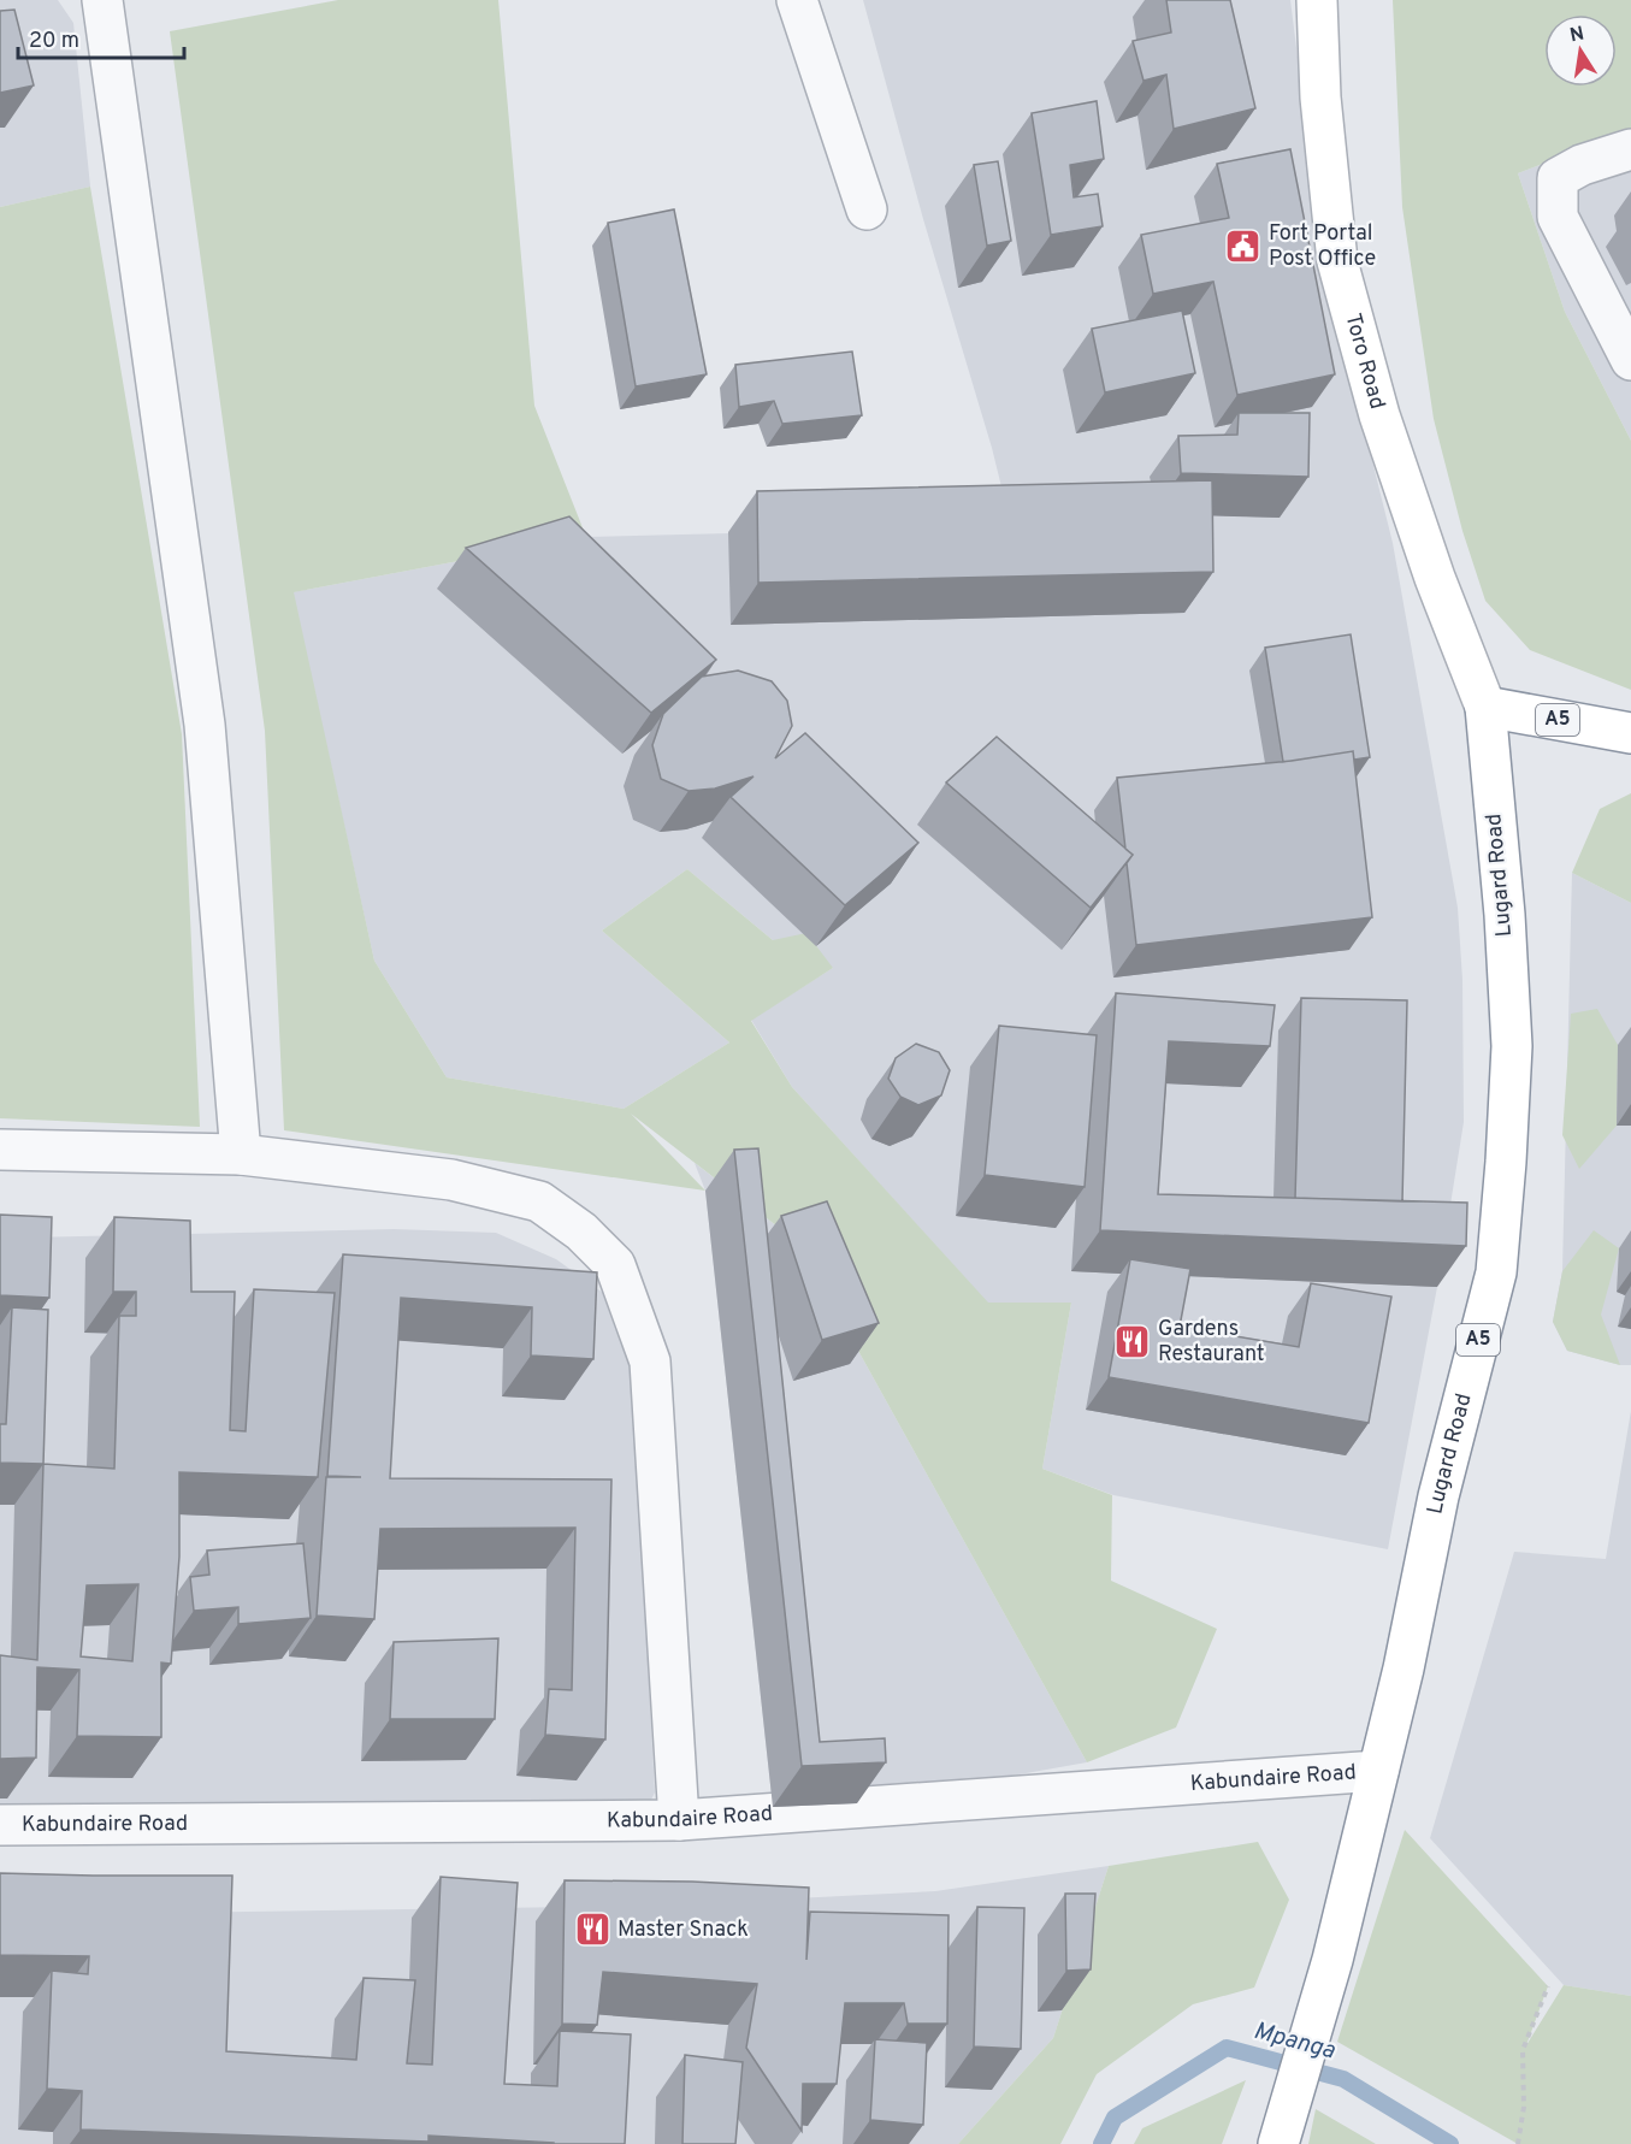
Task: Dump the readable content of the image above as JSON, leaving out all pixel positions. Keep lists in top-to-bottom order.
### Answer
{
  "streets": {
    "main road": ["Toro Road", "A5", "Lugard Road"],
    "street": ["Kabundaire Road"]
  },
  "crossings": [
    ["Toro Road", "A5"],
    ["Toro Road", "Lugard Road"],
    ["A5", "Lugard Road"],
    ["Lugard Road", "Kabundaire Road"]
  ],
  "water": ["Mpanga"],
  "places": {
    "public building": ["Fort Portal Post Office"],
    "restaurant": ["Gardens Restaurant", "Master Snack"]
  },
  "scale_bar": "20 m",
  "north": "top"
}
